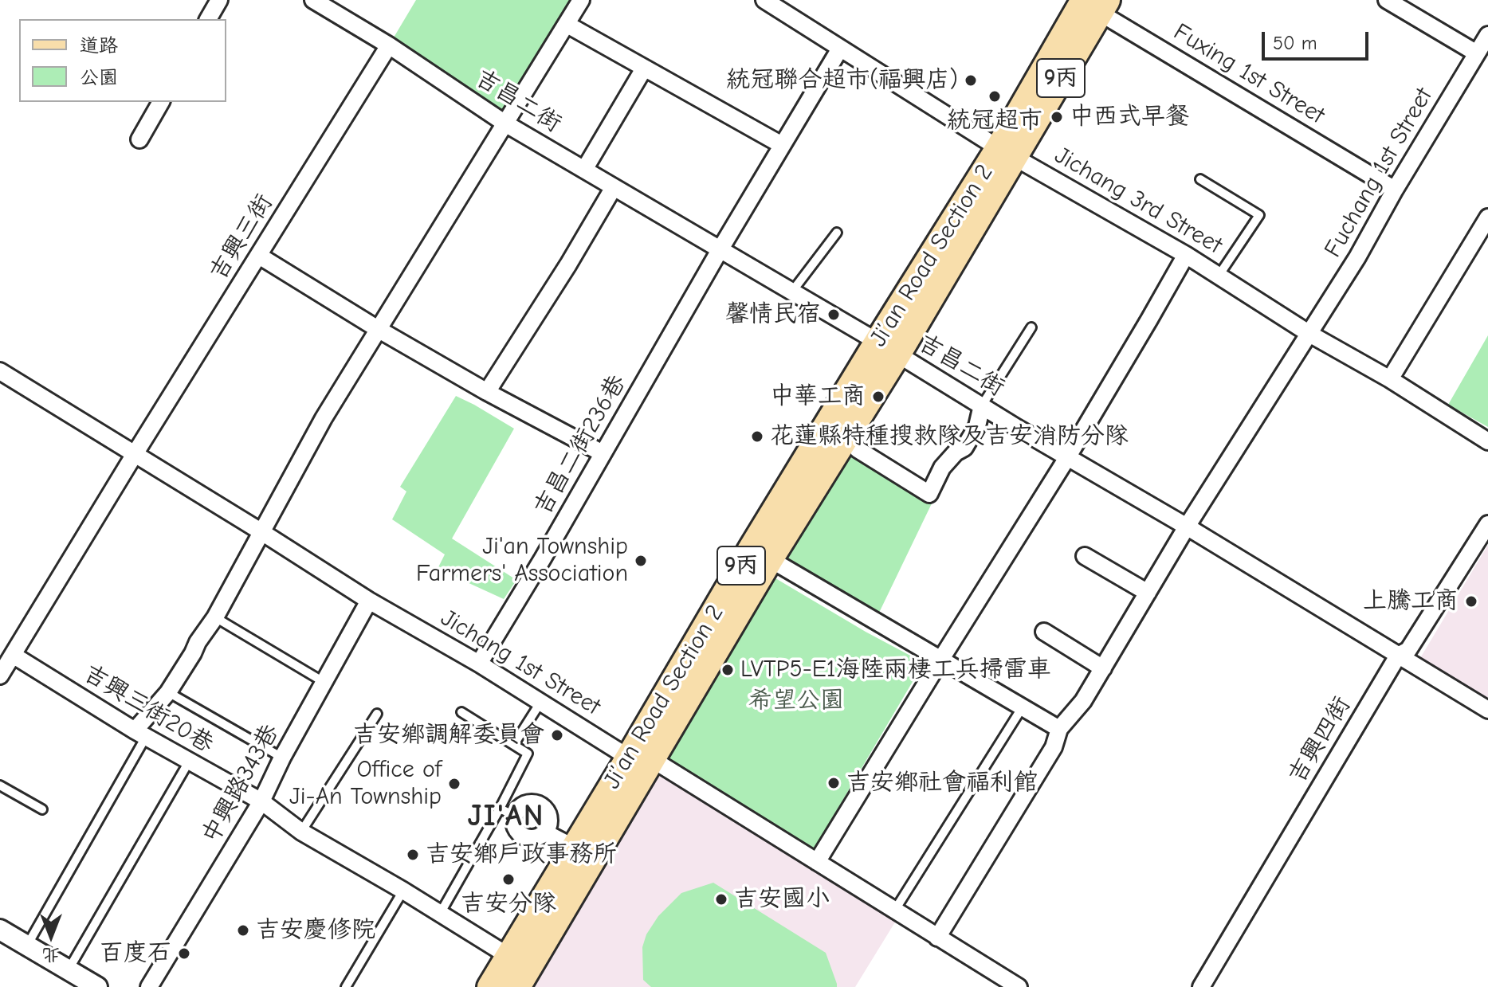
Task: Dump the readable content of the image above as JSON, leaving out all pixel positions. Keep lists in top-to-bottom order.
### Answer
{
  "streets": {
    "main road": ["9丙", "Ji’an Road Section 2"],
    "street": [
      "Fuxing 1st Street",
      "吉昌二街",
      "Fuchang 1st Street",
      "Jichang 3rd Street",
      "吉興三街",
      "吉昌二街236巷",
      "Jichang 1st Street",
      "吉興三街20巷",
      "吉興四街",
      "中興路343巷"
    ]
  },
  "crossings": [
    ["Fuxing 1st Street", "9丙"],
    ["Fuxing 1st Street", "Fuchang 1st Street"],
    ["9丙", "Jichang 3rd Street"],
    ["9丙", "Ji’an Road Section 2"],
    ["吉昌二街", "Fuchang 1st Street"],
    ["吉昌二街", "吉興三街"],
    ["吉昌二街", "Ji’an Road Section 2"],
    ["吉昌二街", "吉昌二街236巷"],
    ["吉昌二街", "吉興四街"],
    ["Fuchang 1st Street", "Jichang 3rd Street"],
    ["Fuchang 1st Street", "Jichang 1st Street"],
    ["Jichang 3rd Street", "Ji’an Road Section 2"],
    ["Jichang 3rd Street", "吉昌二街236巷"],
    ["吉興三街", "Jichang 1st Street"],
    ["吉興三街", "吉興三街20巷"],
    ["Ji’an Road Section 2", "Jichang 1st Street"],
    ["Ji’an Road Section 2", "吉興三街20巷"],
    ["吉昌二街236巷", "Jichang 1st Street"],
    ["Jichang 1st Street", "中興路343巷"],
    ["吉興三街20巷", "中興路343巷"]
  ],
  "districts": ["JI'AN"],
  "parks": ["希望公園"],
  "places": [
    "統冠聯合超市(福興店)",
    "統冠超市",
    "中西式早餐",
    "馨情民宿",
    "中華工商",
    "花蓮縣特種搜救隊及吉安消防分隊",
    "Ji'an Township Farmers' Association",
    "上騰工商",
    "LVTP5-E1海陸兩棲工兵掃雷車",
    "吉安鄉調解委員會",
    "吉安鄉社會福利館",
    "Office of Ji-An Township",
    "吉安鄉戶政事務所",
    "吉安分隊",
    "吉安國小",
    "吉安慶修院",
    "百度石"
  ],
  "legend": ["道路", "公園"],
  "scale_bar": "50 m",
  "north": "bottom"
}
